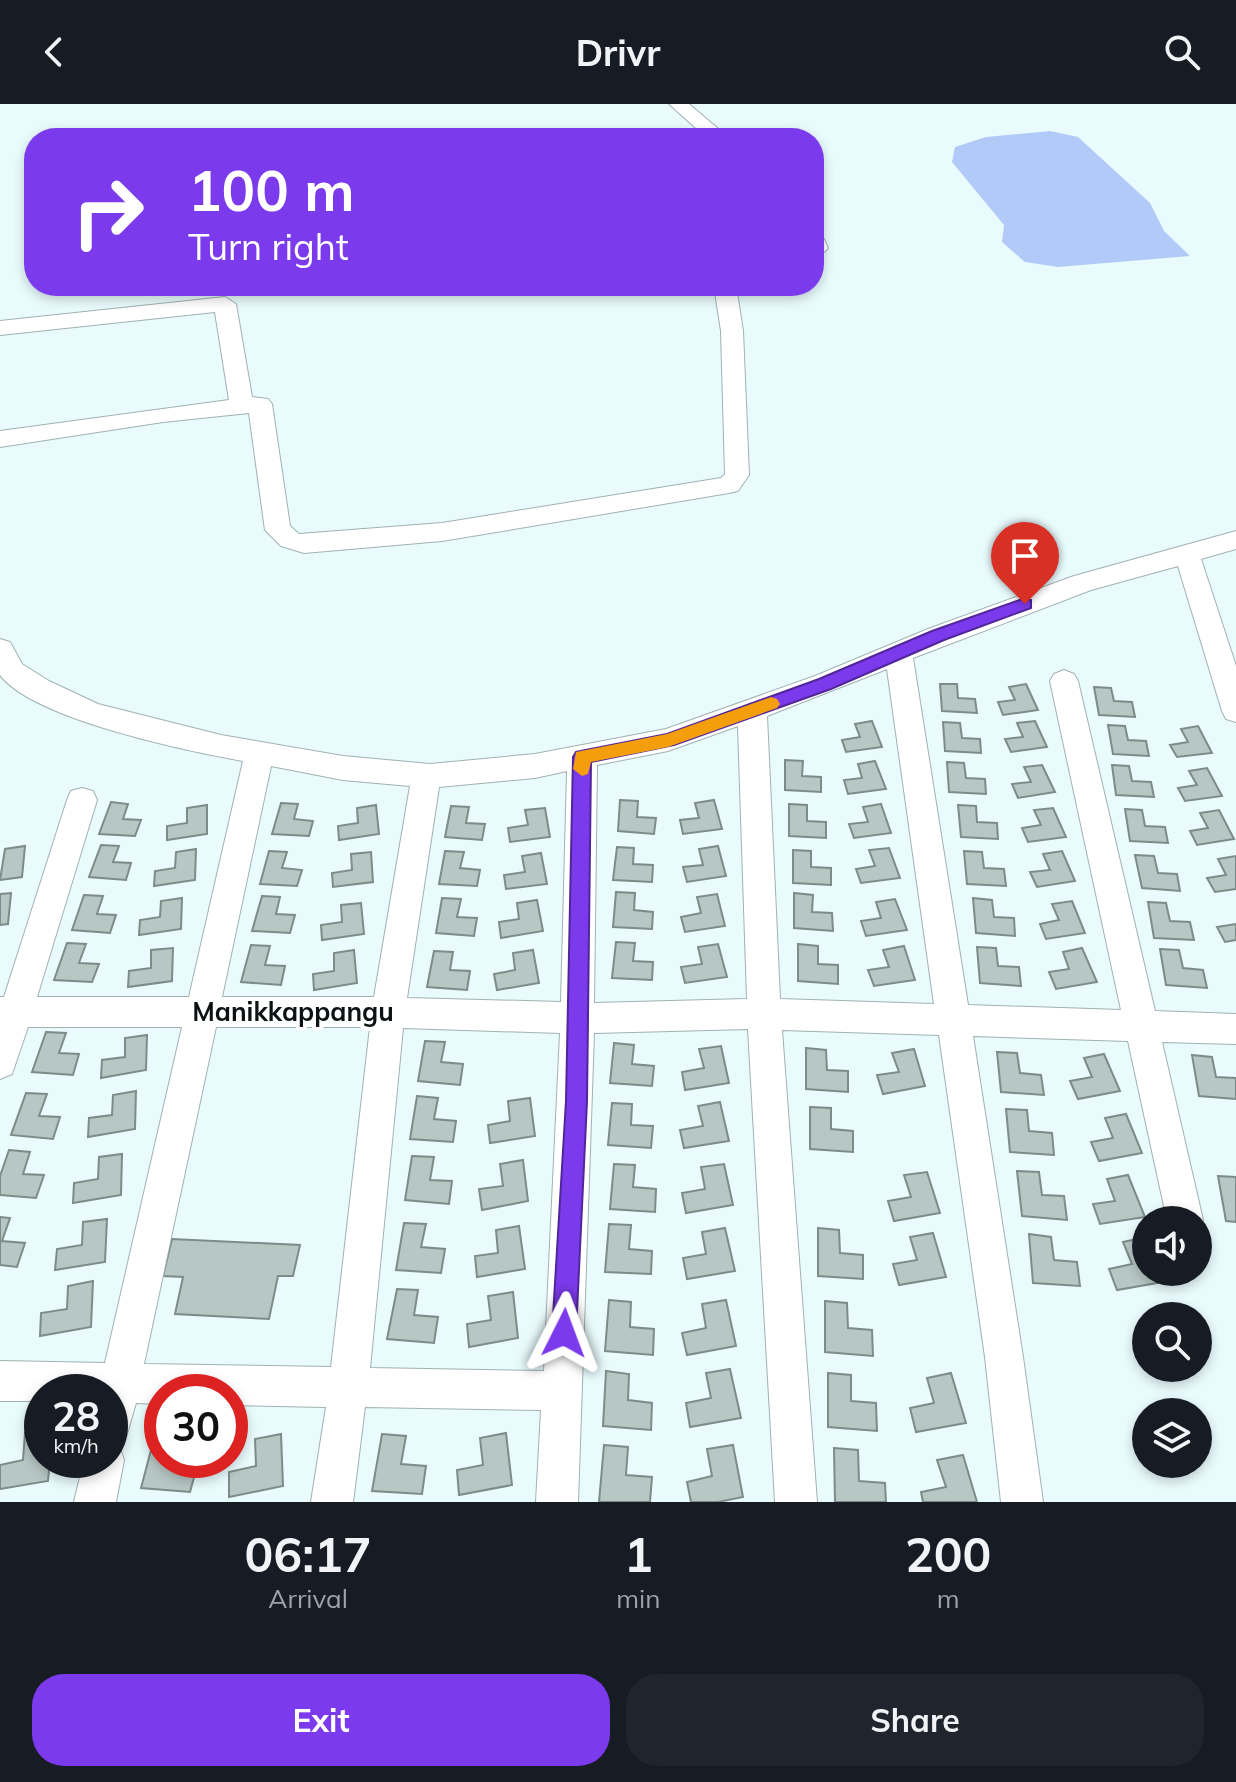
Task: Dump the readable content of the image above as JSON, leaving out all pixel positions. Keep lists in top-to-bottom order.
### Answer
{
  "districts": ["Manikkappangu"],
  "page": {
    "header": "Drivr",
    "turn": ["100 m", "Turn right"],
    "speed": "28 km/h",
    "limit": "30",
    "eta": [
      "06:17",
      "Arrival",
      "1",
      "min",
      "200",
      "m"
    ],
    "buttons": ["Exit", "Share"]
  }
}
